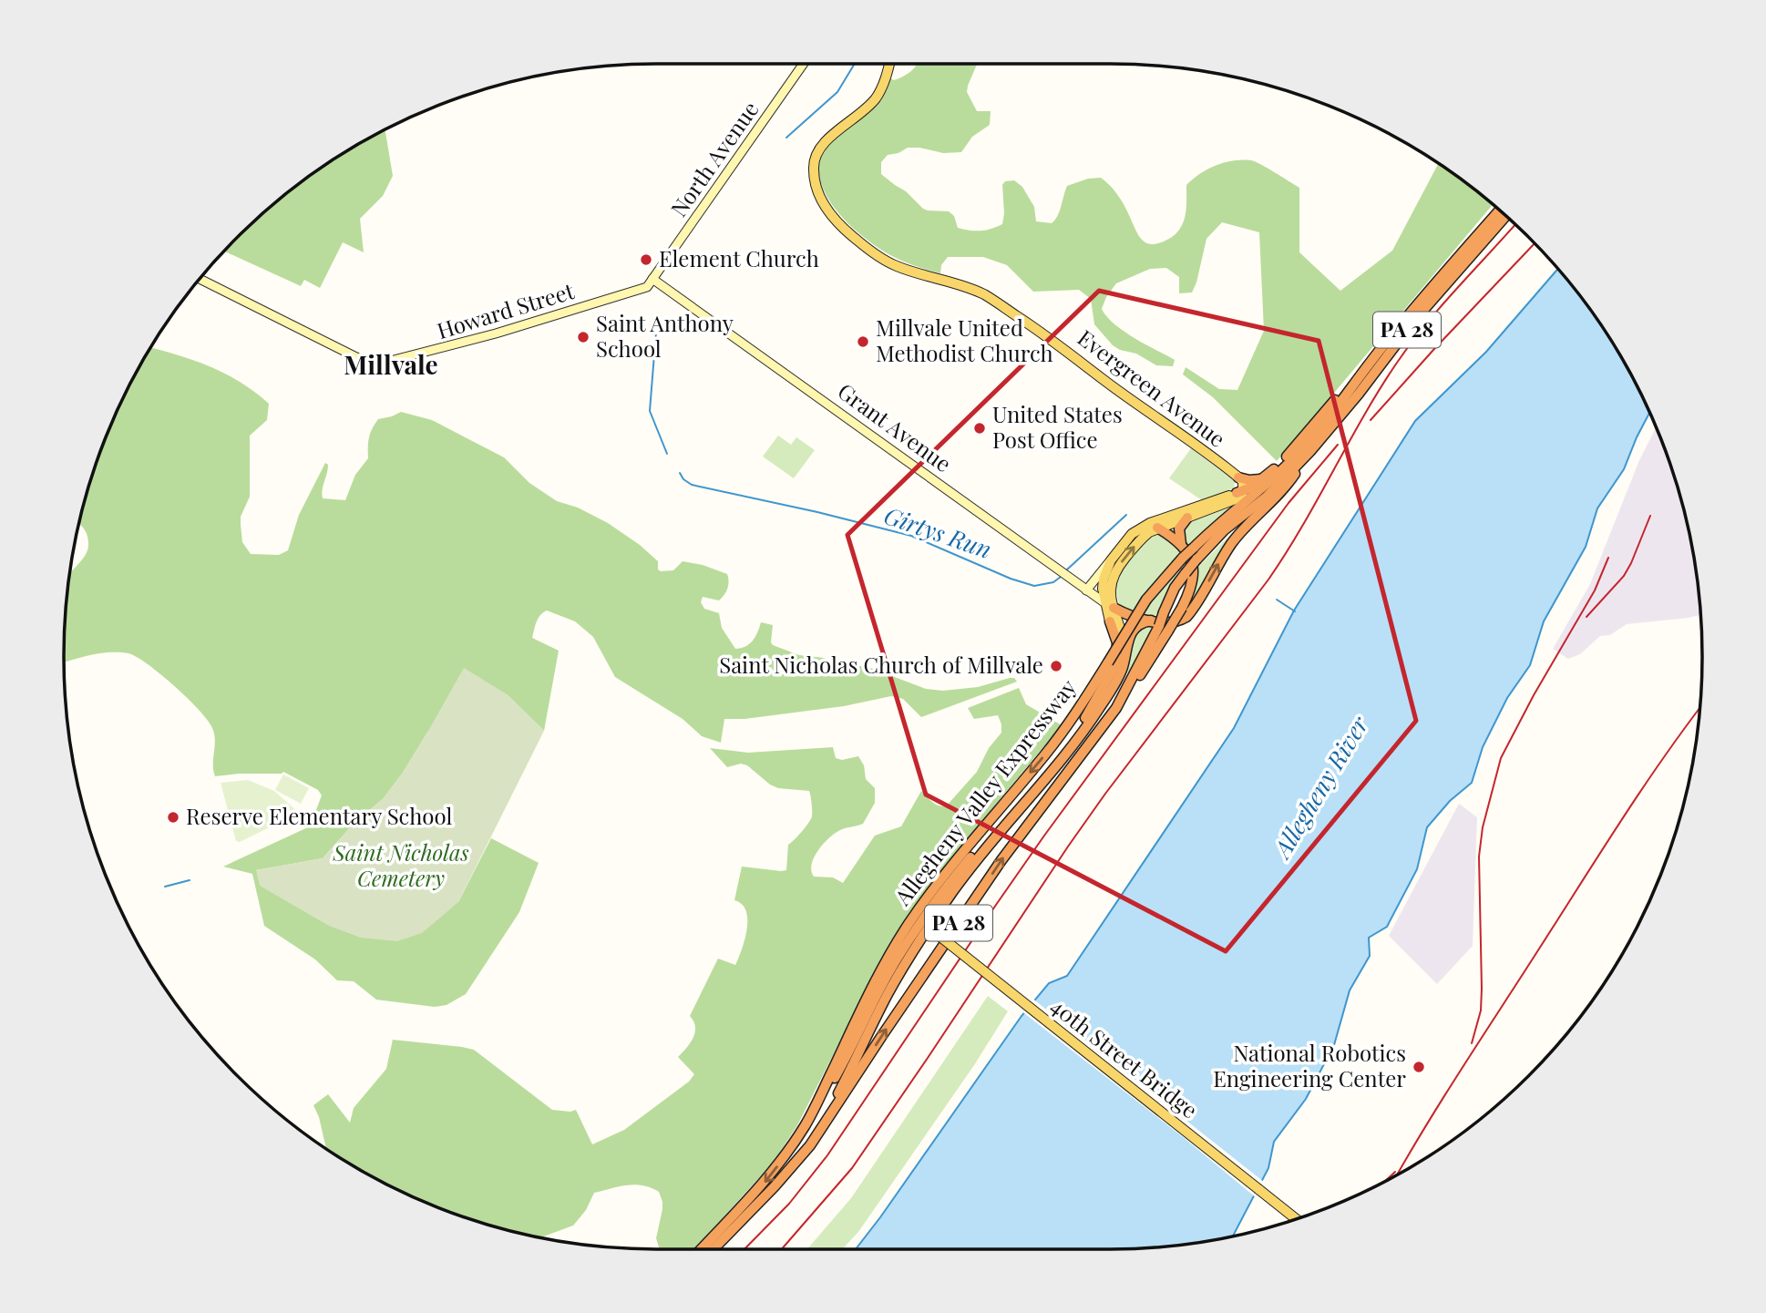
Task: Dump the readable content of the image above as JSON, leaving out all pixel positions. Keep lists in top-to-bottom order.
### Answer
{
  "streets": {
    "highway": ["PA 28", "Allegheny Valley Expressway"],
    "main road": ["Evergreen Avenue", "40th Street Bridge"],
    "street": ["North Avenue", "Howard Street", "Grant Avenue"]
  },
  "crossings": [
    ["North Avenue", "Howard Street"],
    ["North Avenue", "Grant Avenue"]
  ],
  "districts": ["Millvale"],
  "water": ["Girtys Run", "Allegheny River"],
  "parks": ["Saint Nicholas Cemetery"],
  "places": [
    "Element Church",
    "Saint Anthony School",
    "Millvale United Methodist Church",
    "United States Post Office",
    "Saint Nicholas Church of Millvale",
    "Reserve Elementary School",
    "National Robotics Engineering Center"
  ]
}
